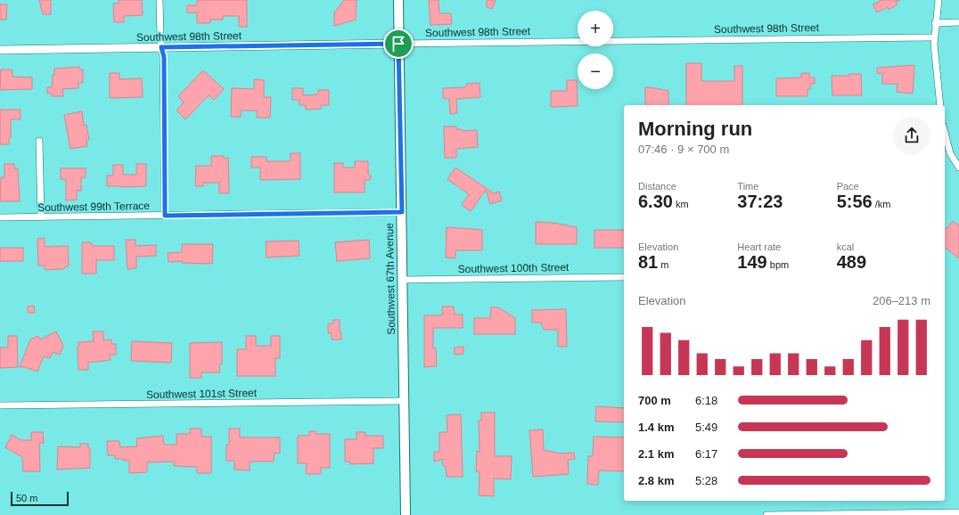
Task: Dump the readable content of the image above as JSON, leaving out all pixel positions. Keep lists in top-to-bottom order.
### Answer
{
  "streets": {
    "main road": ["Southwest 67th Avenue"],
    "street": [
      "Southwest 98th Street",
      "Southwest 99th Terrace",
      "Southwest 100th Street",
      "Southwest 101st Street"
    ]
  },
  "crossings": [
    ["Southwest 98th Street", "Southwest 67th Avenue"],
    ["Southwest 99th Terrace", "Southwest 67th Avenue"],
    ["Southwest 100th Street", "Southwest 67th Avenue"],
    ["Southwest 67th Avenue", "Southwest 101st Street"]
  ],
  "scale_bar": "50 m",
  "page": {
    "map_buttons": ["+", "−"],
    "heading": ["Morning run", "07:46 · 9 × 700 m"],
    "stats": [
      ["Distance", "6.30 km"],
      ["Time", "37:23"],
      ["Pace", "5:56 /km"],
      ["Elevation", "81 m"],
      ["Heart rate", "149 bpm"],
      ["kcal", "489"]
    ],
    "chart": ["Elevation", "206–213 m"],
    "list": [
      {
        "name": "700 m",
        "note": "6:18"
      },
      {
        "name": "1.4 km",
        "note": "5:49"
      },
      {
        "name": "2.1 km",
        "note": "6:17"
      },
      {
        "name": "2.8 km",
        "note": "5:28"
      }
    ],
    "scale": "50 m"
  }
}
